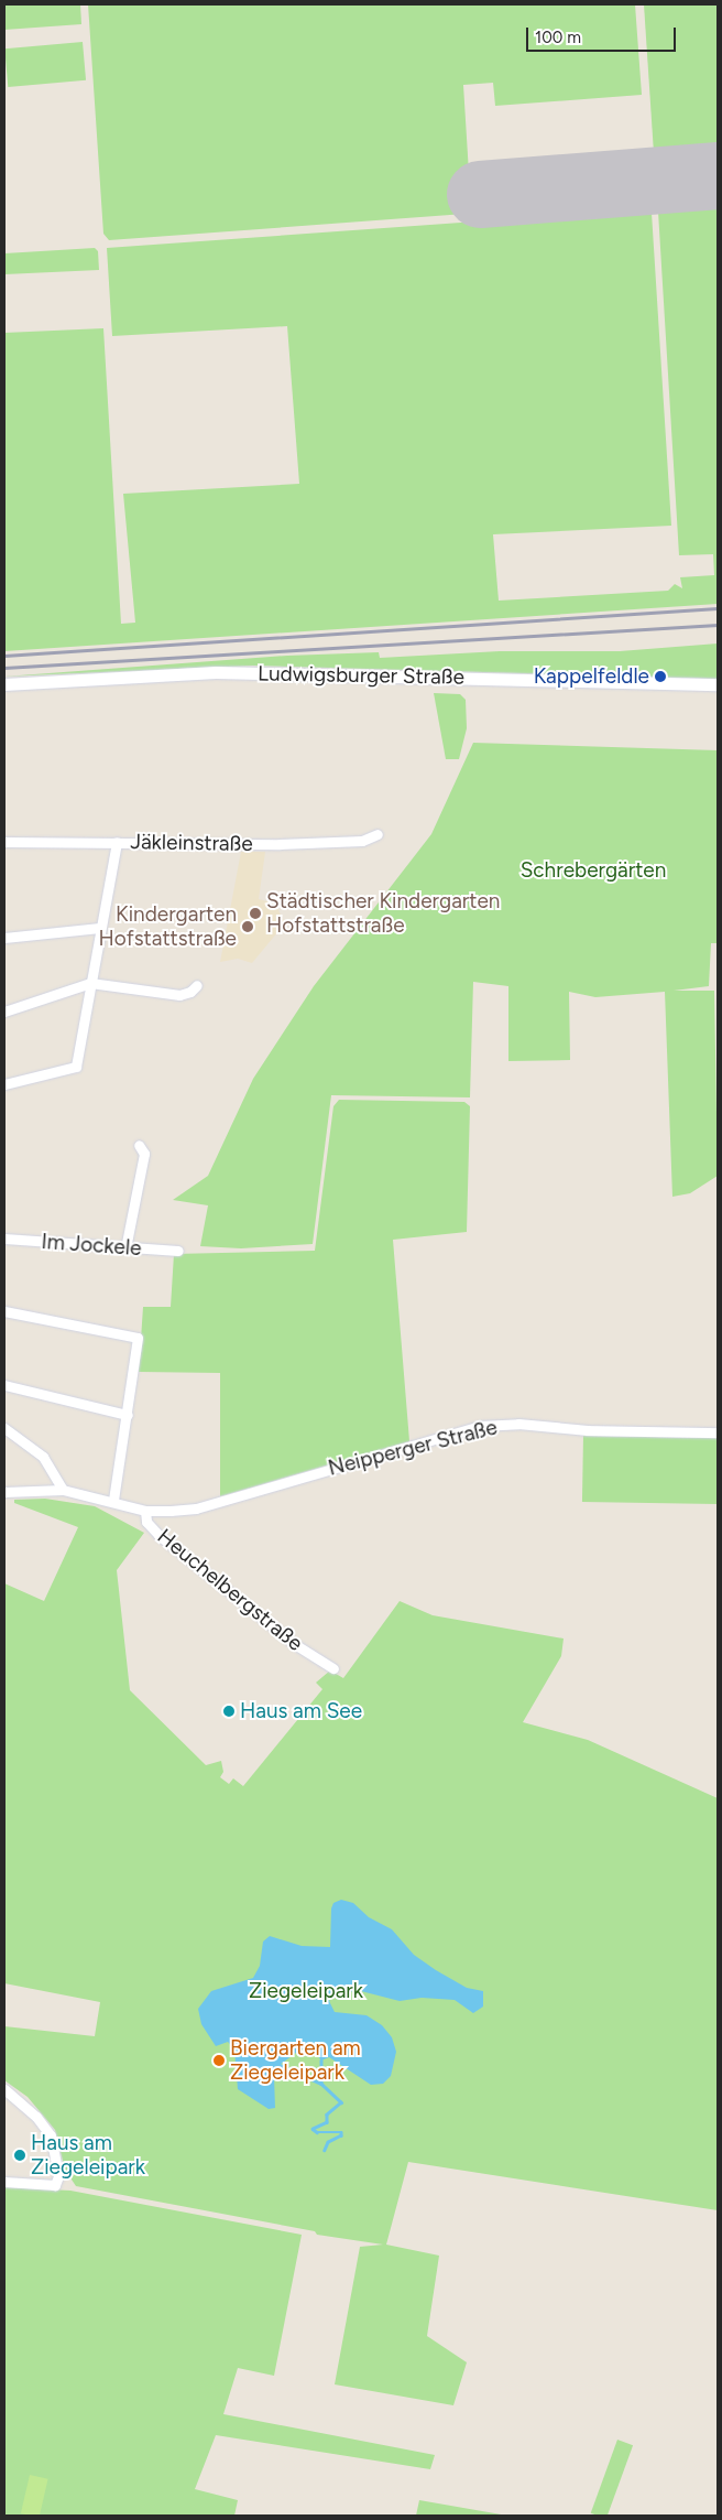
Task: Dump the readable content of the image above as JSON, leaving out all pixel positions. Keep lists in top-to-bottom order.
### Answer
{
  "streets": {
    "main road": ["Ludwigsburger Straße"],
    "street": [
      "Jäkleinstraße",
      "Im Jockele",
      "Neipperger Straße",
      "Heuchelbergstraße"
    ]
  },
  "crossings": [
    ["Neipperger Straße", "Heuchelbergstraße"]
  ],
  "parks": ["Schrebergärten", "Ziegeleipark"],
  "places": [
    "Kappelfeldle",
    "Städtischer Kindergarten Hofstattstraße",
    "Kindergarten Hofstattstraße",
    "Haus am See",
    "Biergarten am Ziegeleipark",
    "Haus am Ziegeleipark"
  ],
  "scale_bar": "100 m"
}
